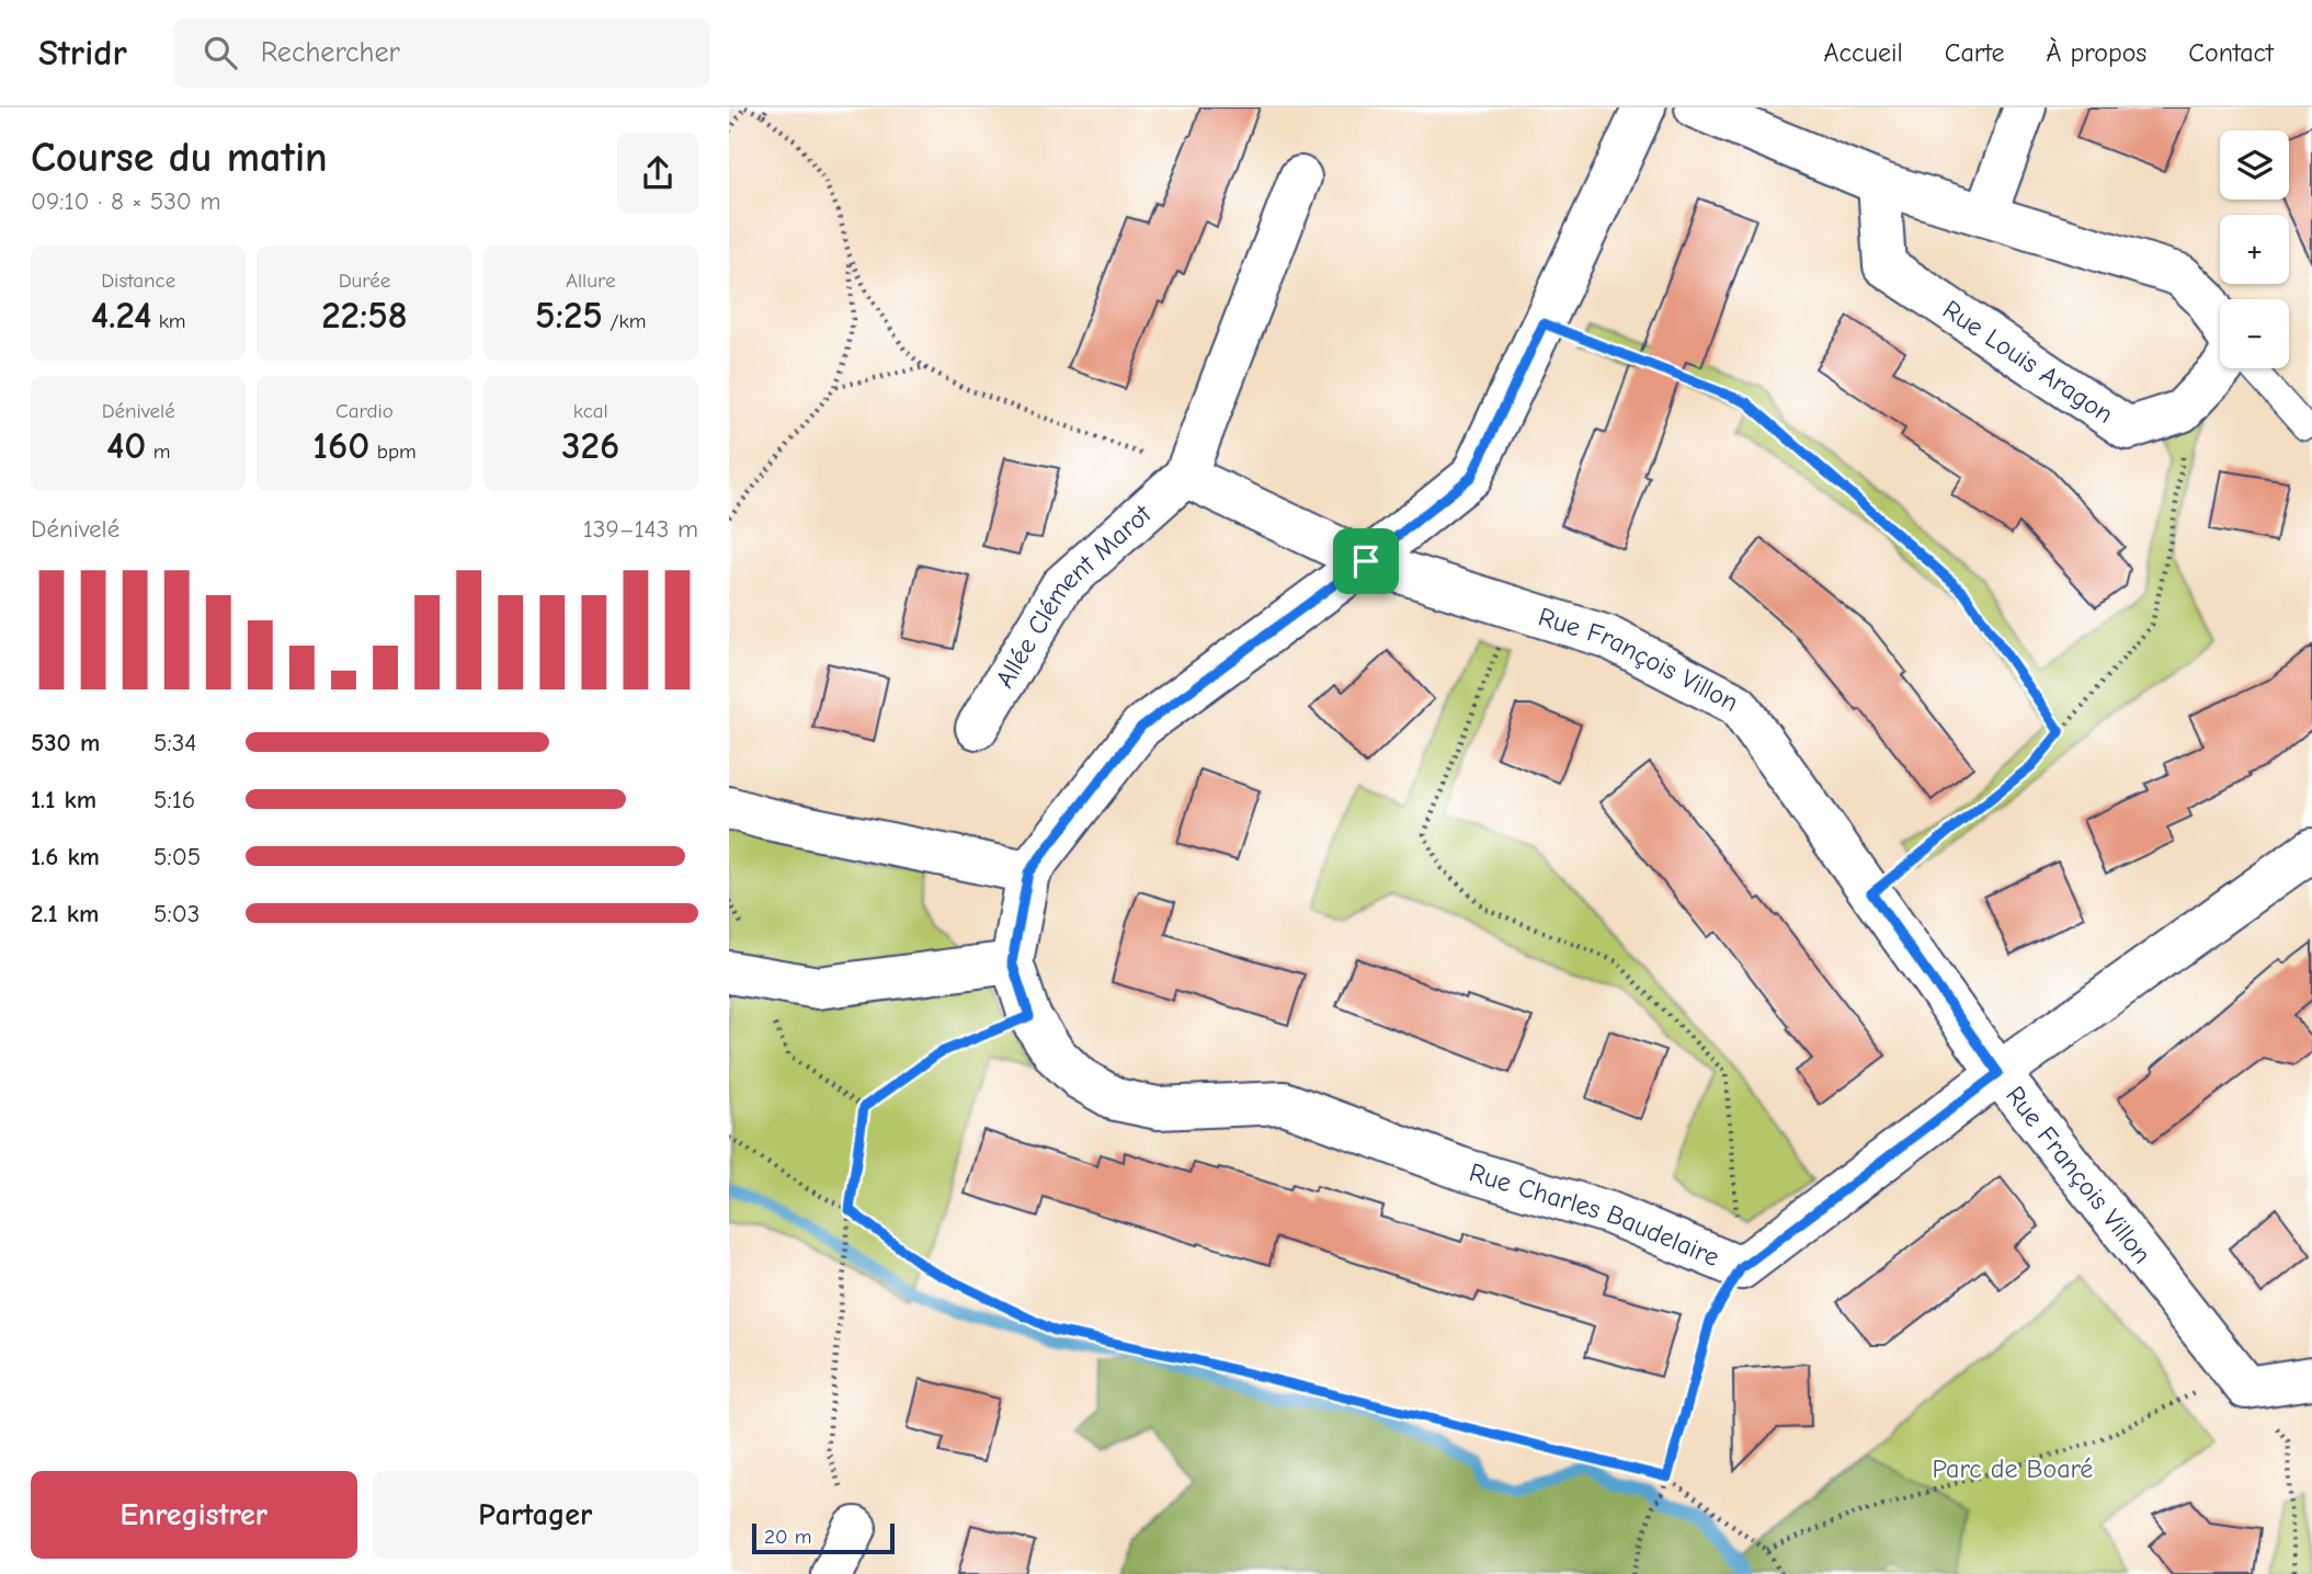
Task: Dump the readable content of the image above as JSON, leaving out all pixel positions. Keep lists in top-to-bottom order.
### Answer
{
  "streets": {
    "street": [
      "Rue Louis Aragon",
      "Allée Clément Marot",
      "Rue François Villon",
      "Rue Charles Baudelaire"
    ]
  },
  "crossings": [
    ["Rue François Villon", "Rue Charles Baudelaire"]
  ],
  "parks": ["Parc de Boaré"],
  "scale_bar": "20 m",
  "page": {
    "header": "Stridr",
    "search": "Rechercher",
    "nav": [
      "Accueil",
      "Carte",
      "À propos",
      "Contact"
    ],
    "heading": ["Course du matin", "09:10 · 8 × 530 m"],
    "map_buttons": ["+", "−"],
    "stats": [
      ["Distance", "4.24 km"],
      ["Durée", "22:58"],
      ["Allure", "5:25 /km"],
      ["Dénivelé", "40 m"],
      ["Cardio", "160 bpm"],
      ["kcal", "326"]
    ],
    "chart": ["Dénivelé", "139–143 m"],
    "list": [
      {
        "name": "530 m",
        "note": "5:34"
      },
      {
        "name": "1.1 km",
        "note": "5:16"
      },
      {
        "name": "1.6 km",
        "note": "5:05"
      },
      {
        "name": "2.1 km",
        "note": "5:03"
      }
    ],
    "buttons": ["Enregistrer", "Partager"],
    "scale": "20 m"
  }
}
